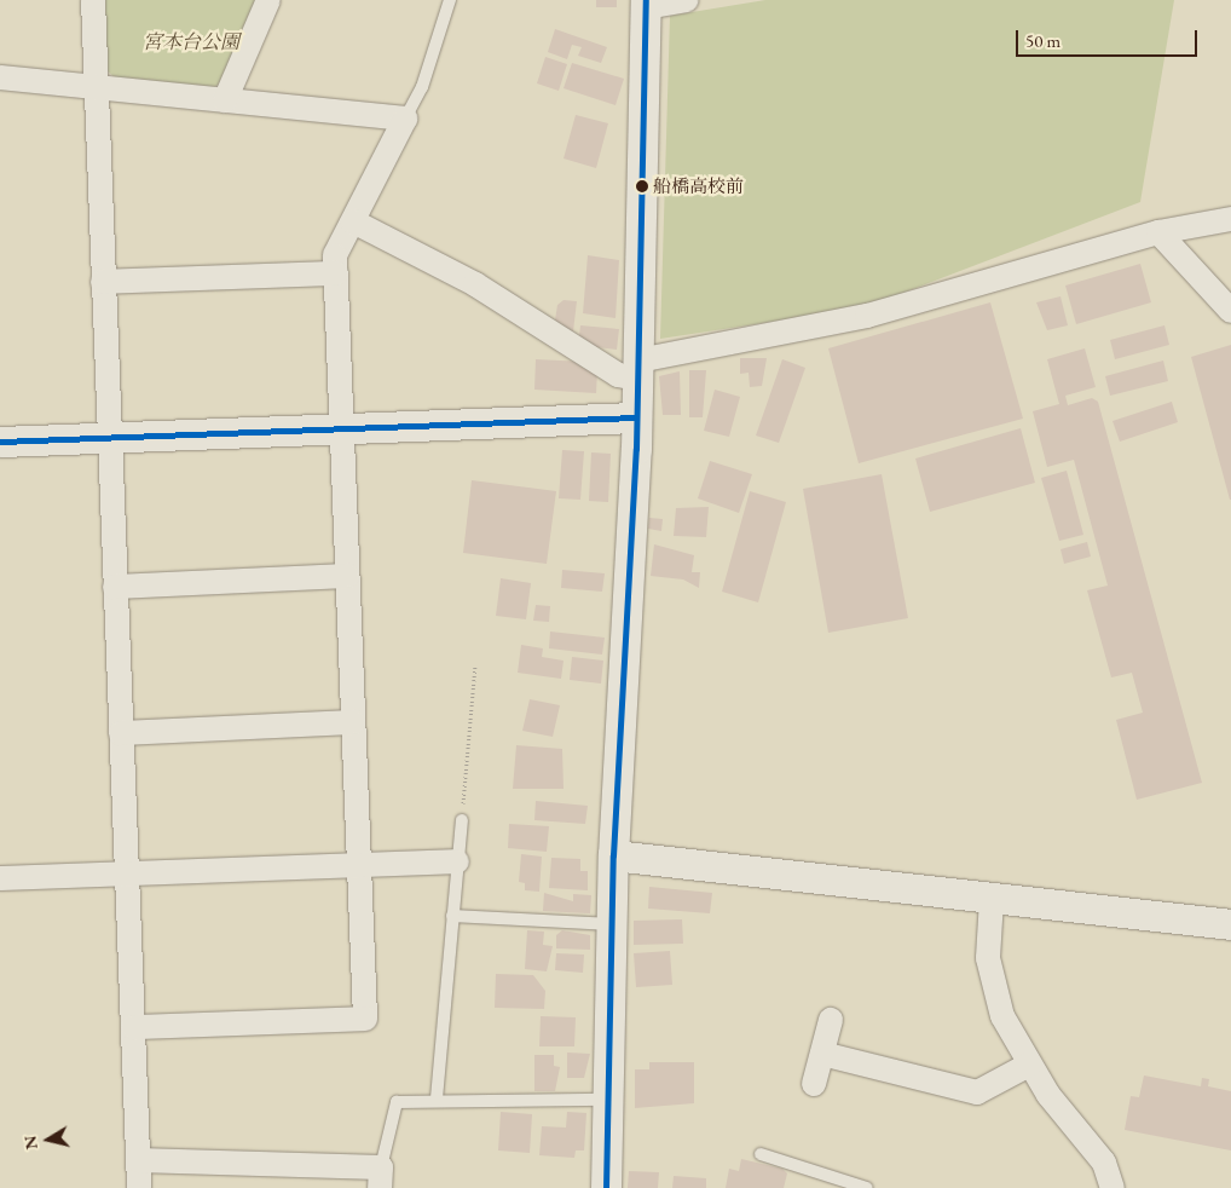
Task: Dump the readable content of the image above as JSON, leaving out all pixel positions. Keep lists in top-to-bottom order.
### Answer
{
  "parks": ["宮本台公園"],
  "places": ["船橋高校前"],
  "scale_bar": "50 m",
  "north": "left"
}
